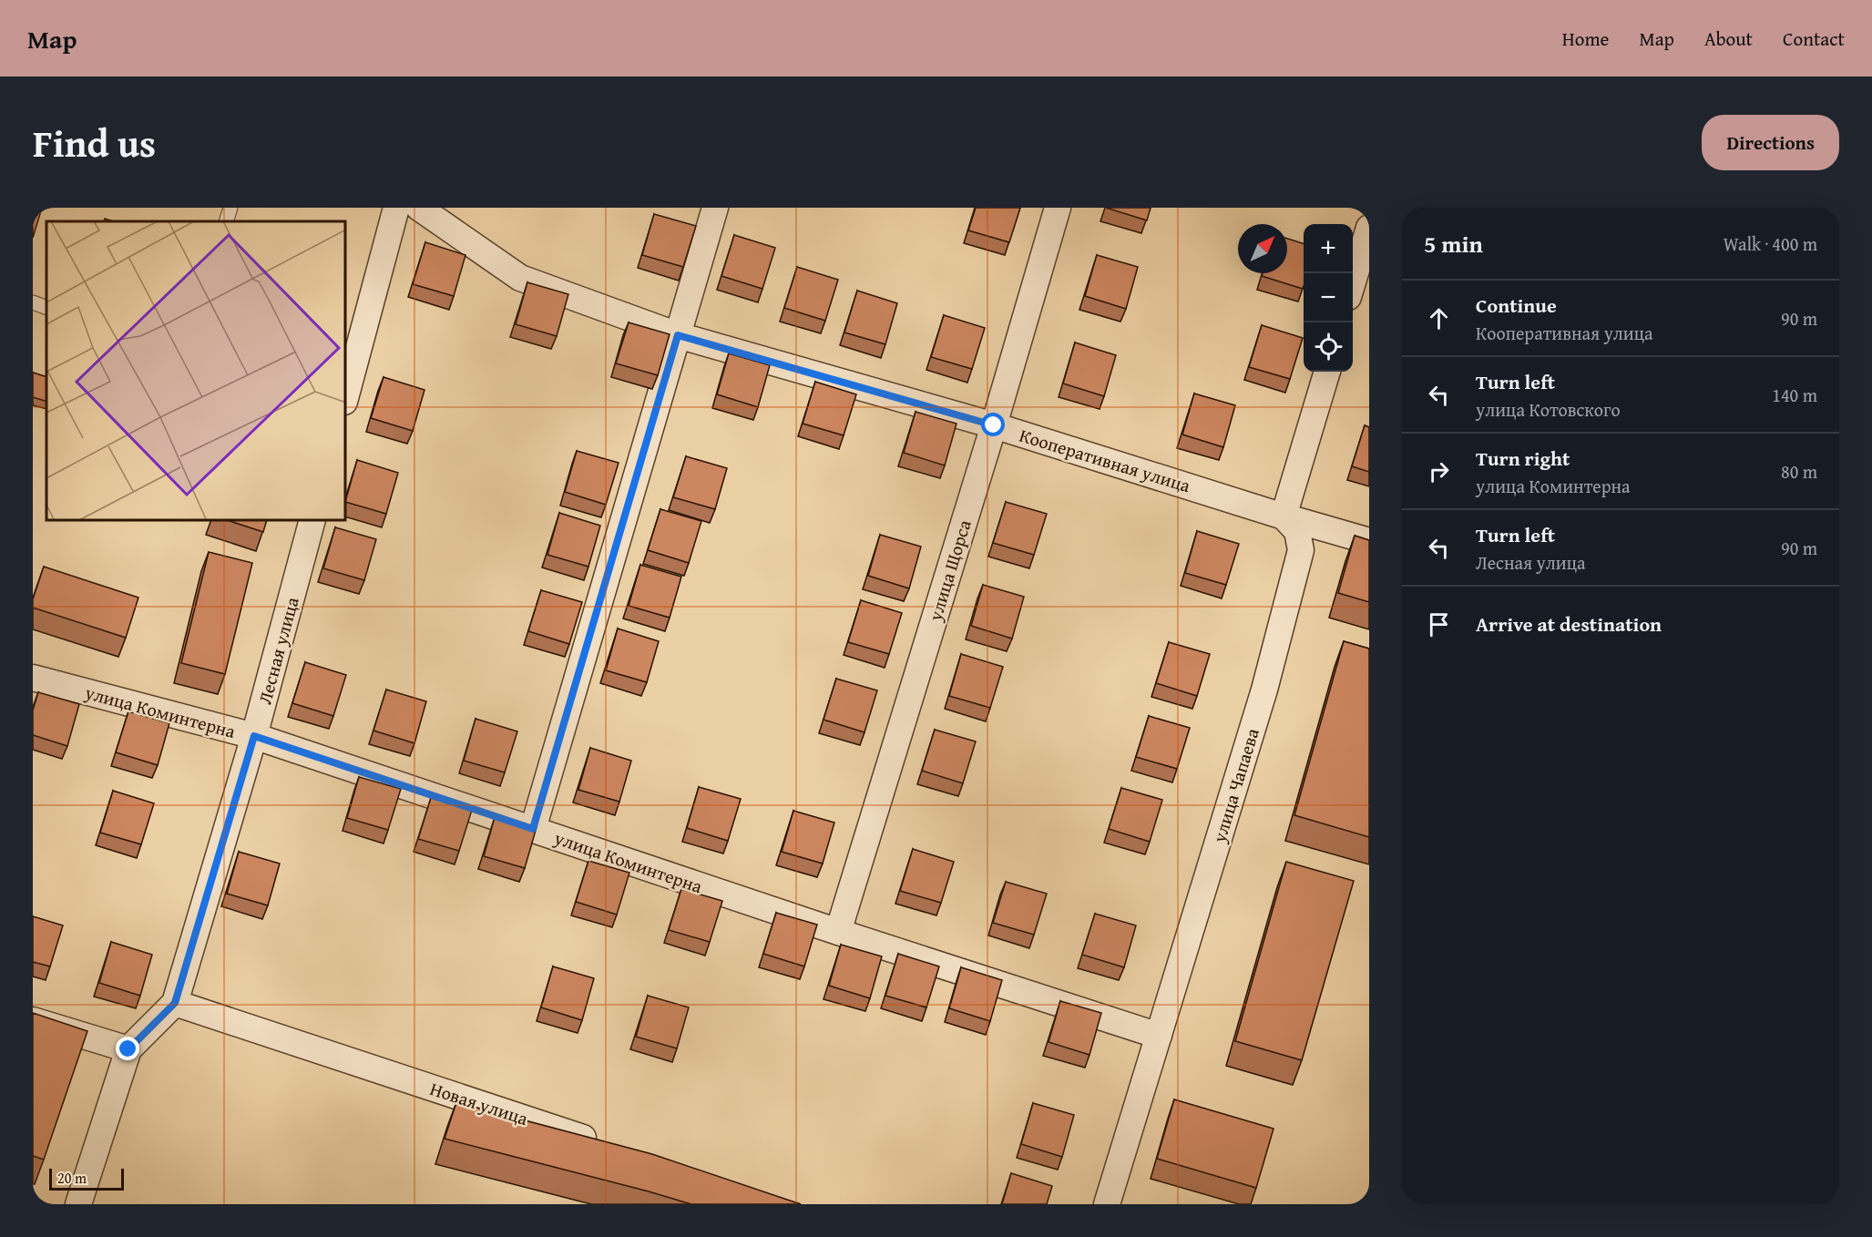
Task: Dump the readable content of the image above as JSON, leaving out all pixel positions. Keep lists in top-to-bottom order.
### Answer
{
  "streets": {
    "street": [
      "Кооперативная улица",
      "улица Щорса",
      "Лесная улица",
      "улица Коминтерна",
      "улица Чапаева",
      "Новая улица"
    ]
  },
  "crossings": [
    ["Кооперативная улица", "улица Щорса"],
    ["Кооперативная улица", "улица Чапаева"],
    ["улица Щорса", "улица Коминтерна"],
    ["Лесная улица", "улица Коминтерна"],
    ["Лесная улица", "Новая улица"],
    ["улица Коминтерна", "улица Чапаева"]
  ],
  "scale_bar": "20 m",
  "north": "top right",
  "page": {
    "header": "Map",
    "nav": [
      "Home",
      "Map",
      "About",
      "Contact"
    ],
    "title": "Find us",
    "buttons": "Directions",
    "heading": ["5 min", "Walk · 400 m"],
    "map_buttons": ["+", "−"],
    "list": [
      ["Continue", "Кооперативная улица", "90 m"],
      ["Turn left", "улица Котовского", "140 m"],
      ["Turn right", "улица Коминтерна", "80 m"],
      ["Turn left", "Лесная улица", "90 m"],
      "Arrive at destination"
    ],
    "scale": "20 m"
  }
}
